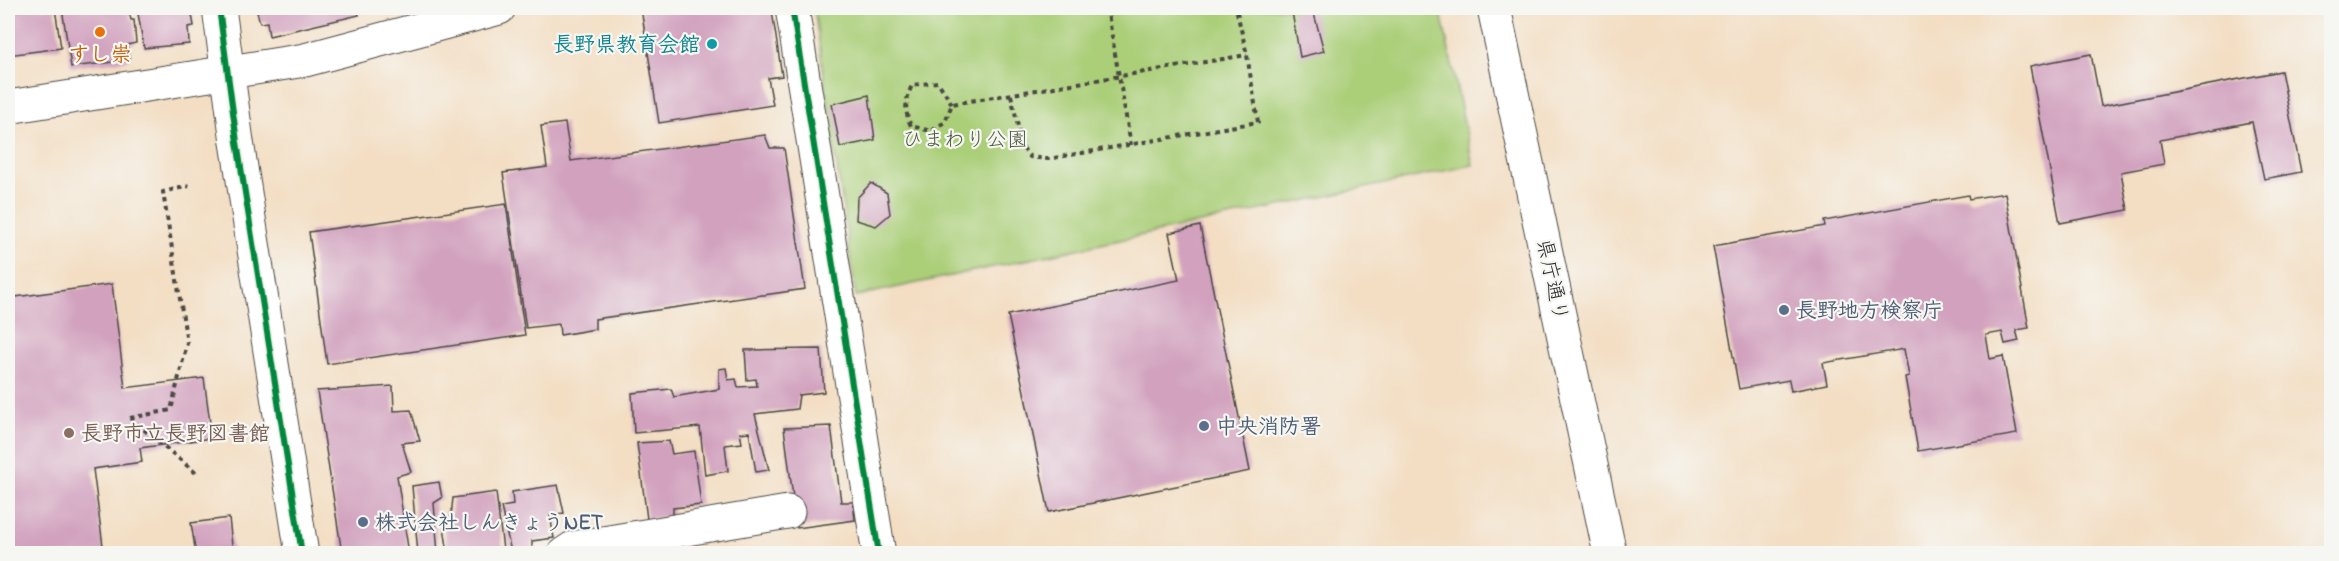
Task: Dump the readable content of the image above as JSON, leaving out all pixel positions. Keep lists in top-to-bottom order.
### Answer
{
  "streets": {
    "street": ["県庁通り"]
  },
  "parks": ["ひまわり公園"],
  "places": [
    "すし崇",
    "長野県教育会館",
    "長野地方検察庁",
    "中央消防署",
    "長野市立長野図書館",
    "株式会社しんきょうNET"
  ]
}
